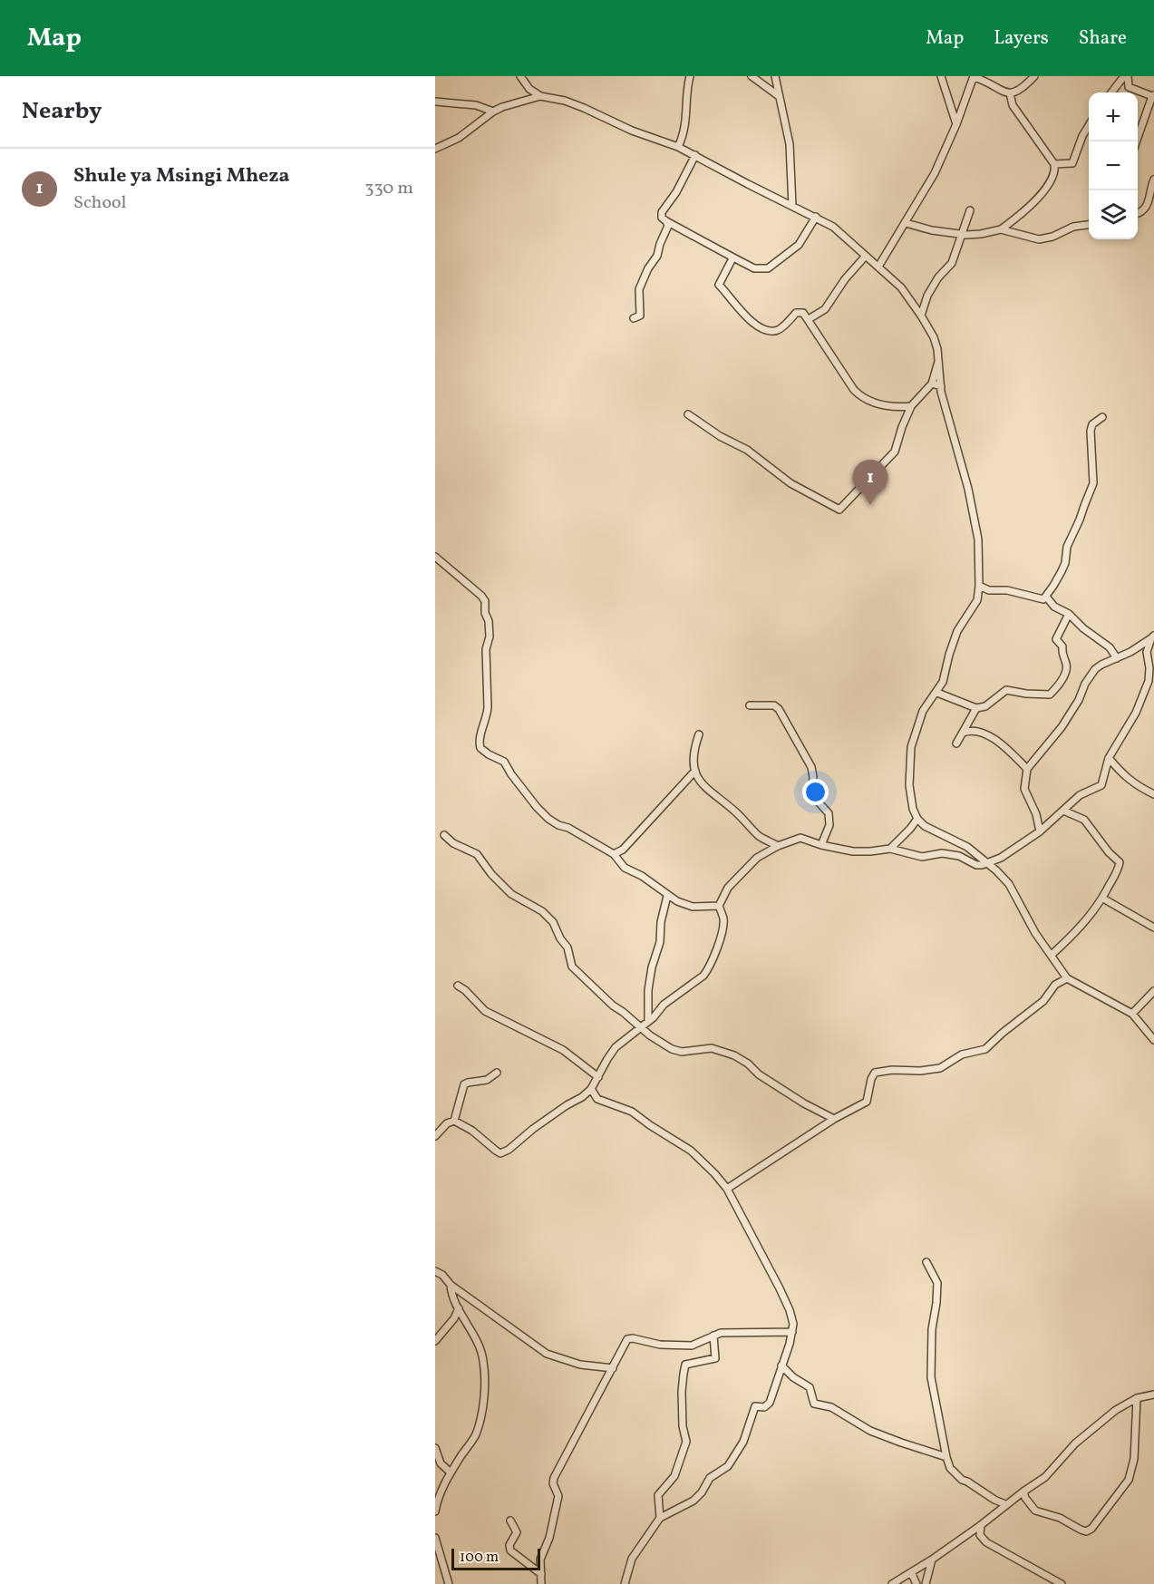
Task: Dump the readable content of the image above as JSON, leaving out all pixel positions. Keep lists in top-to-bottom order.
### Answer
{
  "scale_bar": "100 m",
  "page": {
    "header": "Map",
    "nav": ["Map", "Layers", "Share"],
    "heading": "Nearby",
    "map_buttons": ["+", "−"],
    "list": [
      {
        "mark": "1",
        "name": "Shule ya Msingi Mheza",
        "note": "School",
        "value": "330 m"
      }
    ],
    "pins": "1",
    "scale": "100 m"
  }
}
